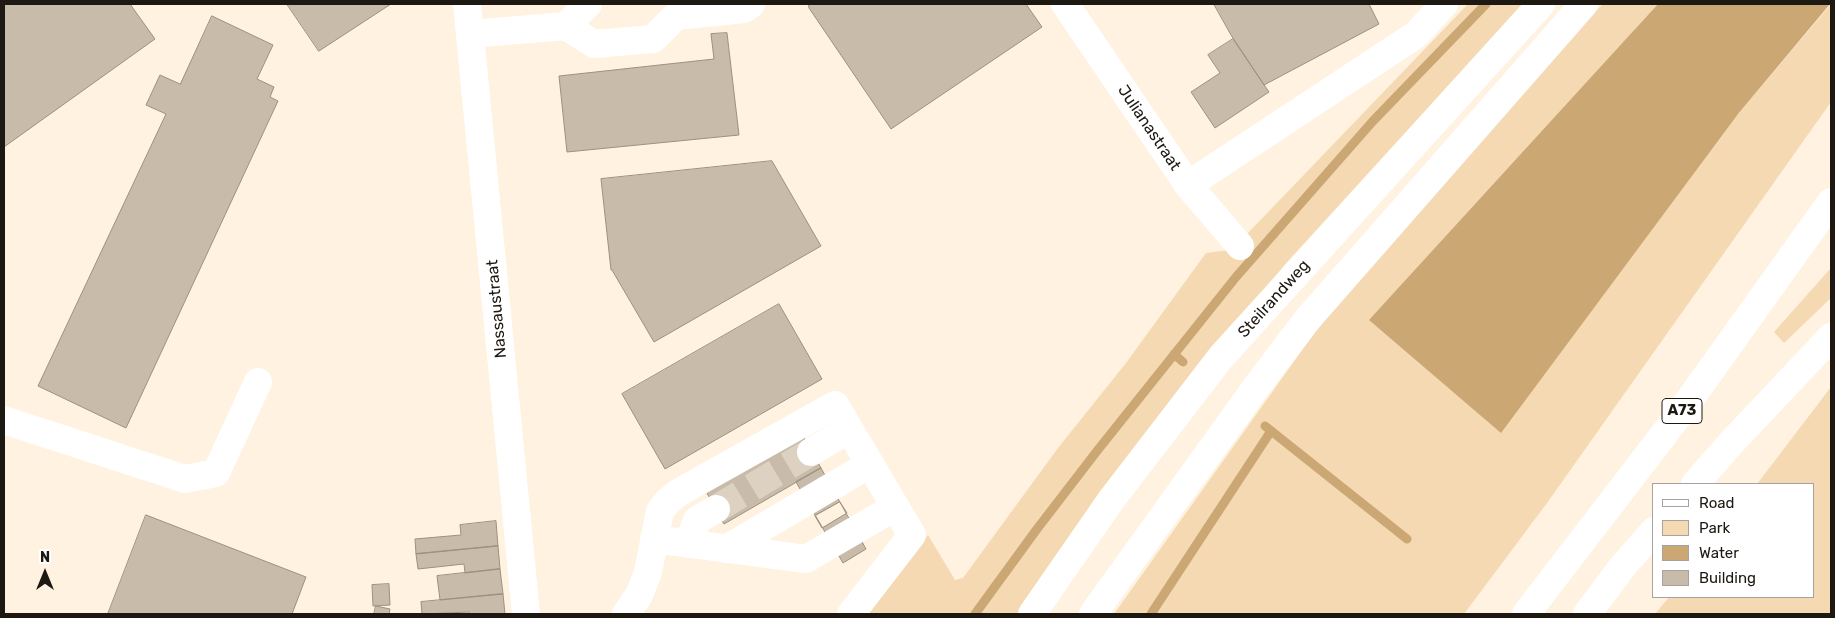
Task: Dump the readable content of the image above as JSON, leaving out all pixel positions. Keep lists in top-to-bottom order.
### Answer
{
  "streets": {
    "main road": [
      "Julianastraat",
      "Steilrandweg",
      "Nassaustraat",
      "A73"
    ]
  },
  "legend": [
    "Road",
    "Park",
    "Water",
    "Building"
  ],
  "north": "top"
}
